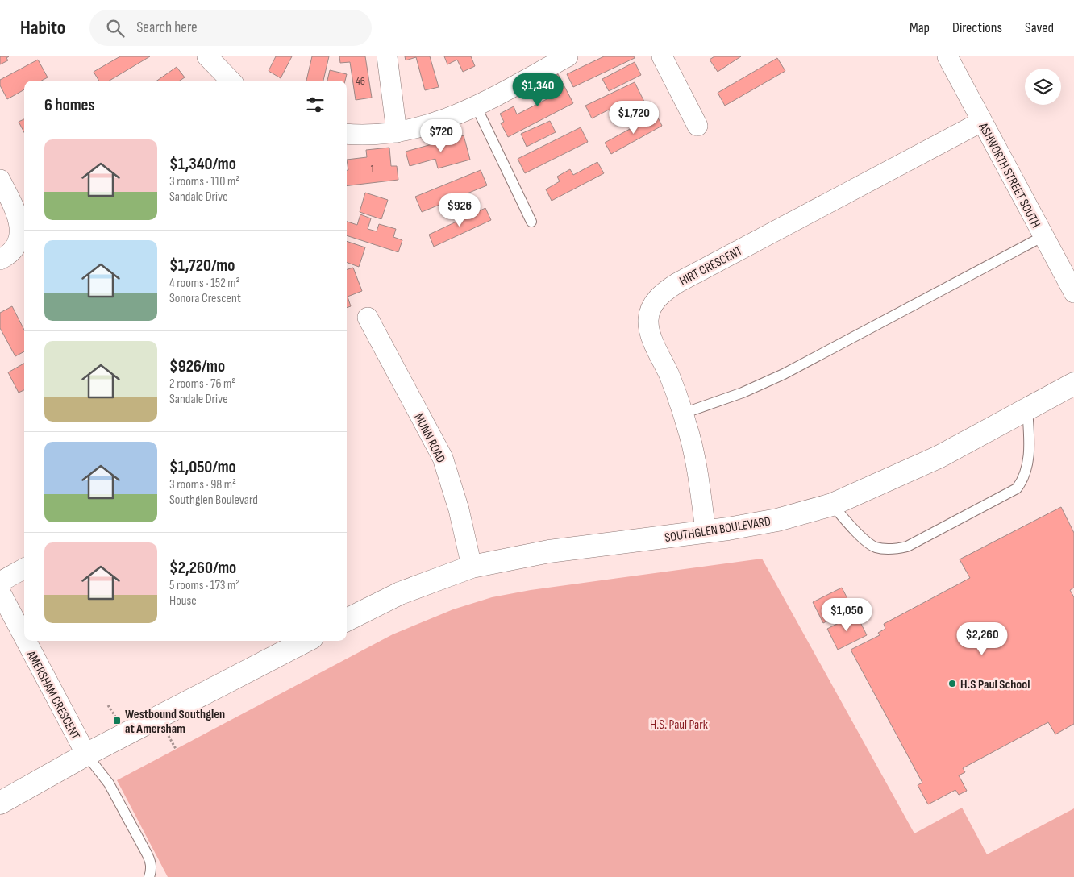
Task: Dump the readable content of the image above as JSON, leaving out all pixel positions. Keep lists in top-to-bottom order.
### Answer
{
  "streets": {
    "street": [
      "ASHWORTH STREET SOUTH",
      "HIRT CRESCENT",
      "MUNN ROAD",
      "SOUTHGLEN BOULEVARD",
      "AMERSHAM CRESCENT"
    ]
  },
  "crossings": [
    ["ASHWORTH STREET SOUTH", "HIRT CRESCENT"],
    ["HIRT CRESCENT", "SOUTHGLEN BOULEVARD"],
    ["MUNN ROAD", "SOUTHGLEN BOULEVARD"]
  ],
  "parks": ["H.S. Paul Park"],
  "places": {
    "other": ["H.S Paul School"],
    "transit": ["Westbound Southglen at Amersham"]
  },
  "house_numbers": ["46", "1"],
  "page": {
    "header": "Habito",
    "search": "Search here",
    "nav": ["Map", "Directions", "Saved"],
    "price": [
      "$1,340",
      "$1,720",
      "$720",
      "$926",
      "$1,050",
      "$2,260"
    ],
    "heading": "6 homes",
    "list": [
      {
        "name": "$1,340/mo",
        "note": "3 rooms · 110 m² · Sandale Drive"
      },
      {
        "name": "$1,720/mo",
        "note": "4 rooms · 152 m² · Sonora Crescent"
      },
      {
        "name": "$926/mo",
        "note": "2 rooms · 76 m² · Sandale Drive"
      },
      {
        "name": "$1,050/mo",
        "note": "3 rooms · 98 m² · Southglen Boulevard"
      },
      {
        "name": "$2,260/mo",
        "note": "5 rooms · 173 m² · House"
      }
    ]
  }
}
